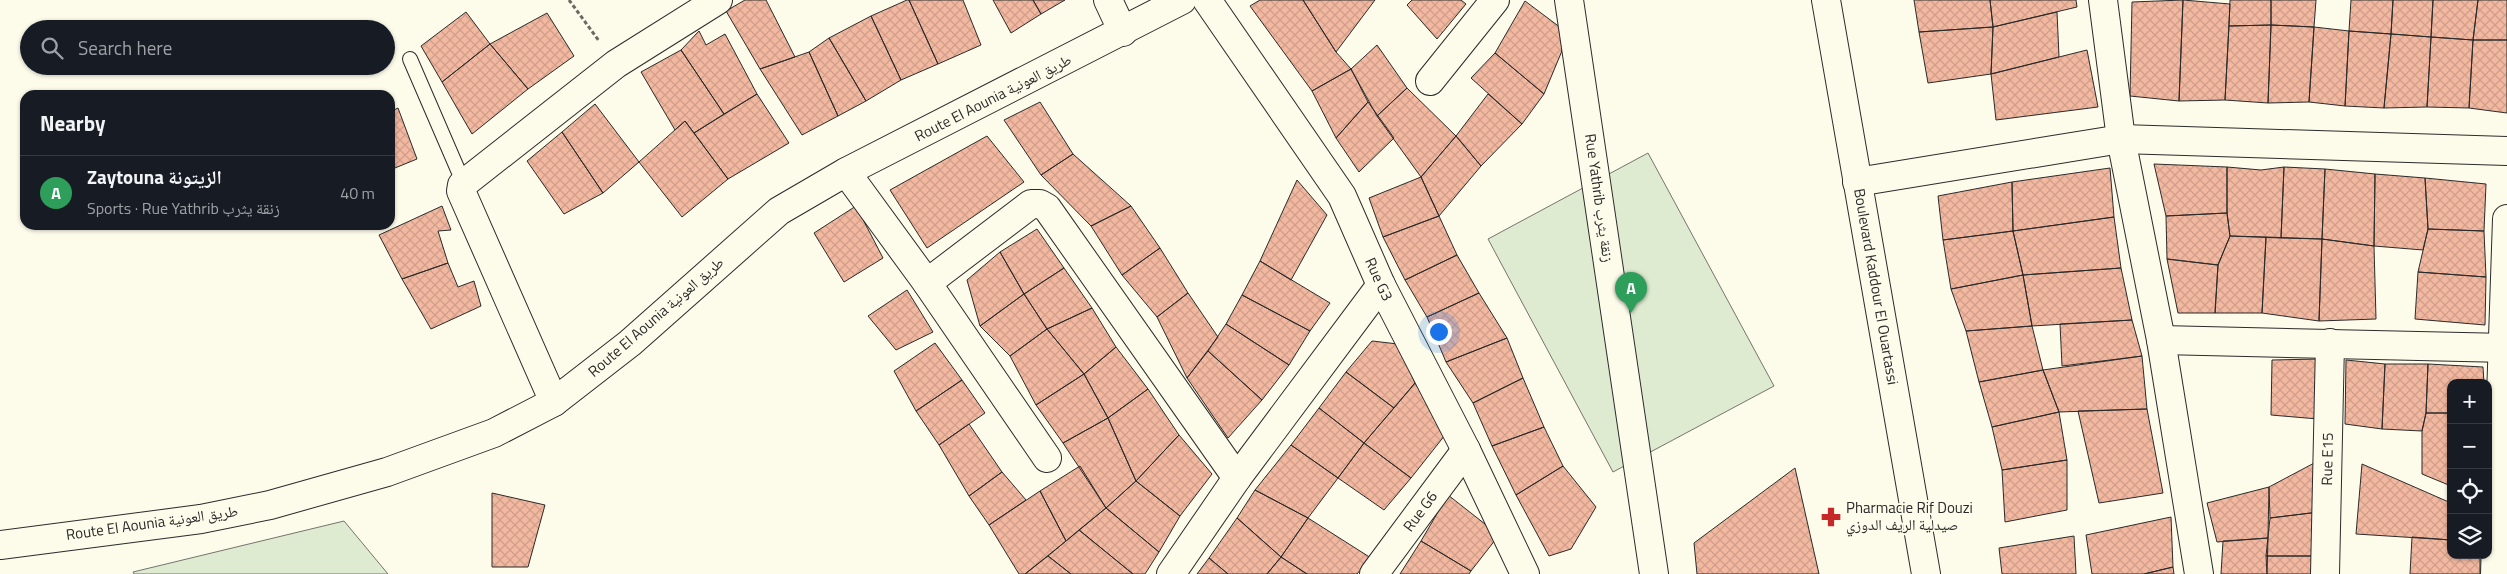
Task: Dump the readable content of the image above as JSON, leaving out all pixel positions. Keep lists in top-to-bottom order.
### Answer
{
  "streets": {
    "street": [
      "Route El Aounia طريق العونية",
      "Rue Yathrib زنقة يثرب",
      "Rue G3",
      "Boulevard Kaddour El Ouartassi",
      "Rue E15",
      "Rue G6"
    ]
  },
  "crossings": [
    ["Rue G3", "Rue G6"]
  ],
  "places": {
    "pharmacy": ["Pharmacie Rif Douzi صيدلية الريف الدوزي"]
  },
  "page": {
    "search": "Search here",
    "heading": "Nearby",
    "list": [
      {
        "mark": "A",
        "name": "Zaytouna الزيتونة",
        "note": "Sports · Rue Yathrib زنقة يثرب",
        "value": "40 m"
      }
    ],
    "pins": "A",
    "map_buttons": ["+", "−"]
  }
}
